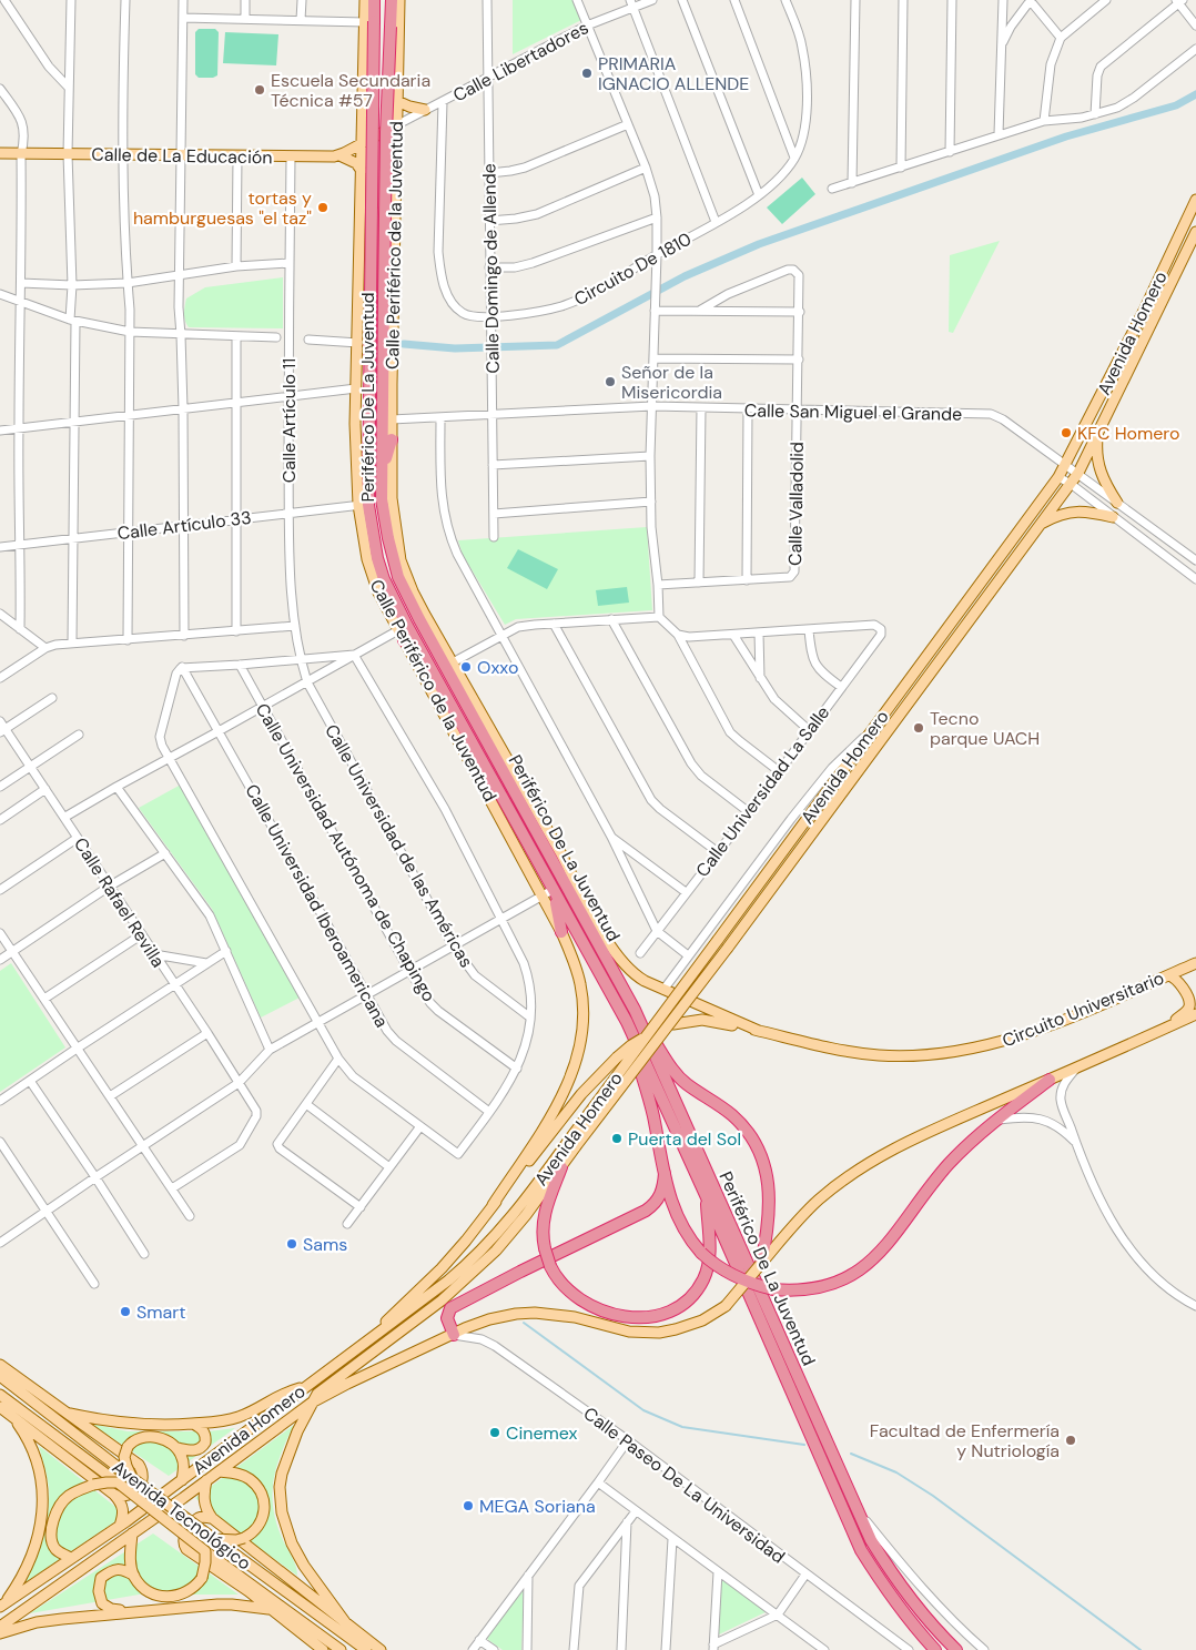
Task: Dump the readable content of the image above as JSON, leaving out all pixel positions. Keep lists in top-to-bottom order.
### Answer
{
  "streets": {
    "highway": ["Periférico De La Juventud"],
    "main road": [
      "Calle Libertadores",
      "Calle de La Educación",
      "Calle Periférico de la Juventud",
      "Avenida Homero",
      "Circuito Universitario",
      "Avenida Tecnológico"
    ],
    "street": [
      "Calle Domingo de Allende",
      "Circuito De 1810",
      "Calle San Miguel el Grande",
      "Calle Artículo 11",
      "Calle Valladolid",
      "Calle Artículo 33",
      "Calle Universidad La Salle",
      "Calle Universidad de las Américas",
      "Calle Universidad Autónoma de Chapingo",
      "Calle Rafael Revilla",
      "Calle Universidad Iberoamericana",
      "Calle Paseo De La Universidad"
    ]
  },
  "crossings": [
    ["Calle Libertadores", "Calle de La Educación"],
    ["Calle Libertadores", "Calle Periférico de la Juventud"],
    ["Calle Libertadores", "Calle Domingo de Allende"],
    ["Calle Libertadores", "Circuito De 1810"],
    ["Calle de La Educación", "Calle Periférico de la Juventud"],
    ["Calle de La Educación", "Calle Artículo 11"],
    ["Calle Periférico de la Juventud", "Periférico De La Juventud"],
    ["Calle Periférico de la Juventud", "Calle San Miguel el Grande"],
    ["Calle Periférico de la Juventud", "Calle Artículo 33"],
    ["Calle Domingo de Allende", "Circuito De 1810"],
    ["Calle Domingo de Allende", "Calle San Miguel el Grande"],
    ["Avenida Homero", "Calle San Miguel el Grande"],
    ["Avenida Homero", "Circuito Universitario"],
    ["Avenida Homero", "Calle Paseo De La Universidad"],
    ["Periférico De La Juventud", "Calle Artículo 33"],
    ["Periférico De La Juventud", "Circuito Universitario"],
    ["Calle San Miguel el Grande", "Calle Valladolid"],
    ["Calle Artículo 11", "Calle Artículo 33"],
    ["Calle Artículo 11", "Calle Universidad de las Américas"]
  ],
  "places": [
    "PRIMARIA IGNACIO ALLENDE",
    "Escuela Secundaria Técnica #57",
    "tortas y hamburguesas \"el taz\"",
    "Señor de la Misericordia",
    "KFC Homero",
    "Oxxo",
    "Tecno parque UACH",
    "Puerta del Sol",
    "Sams",
    "Smart",
    "Cinemex",
    "Facultad de Enfermería y Nutriología",
    "MEGA Soriana"
  ]
}
